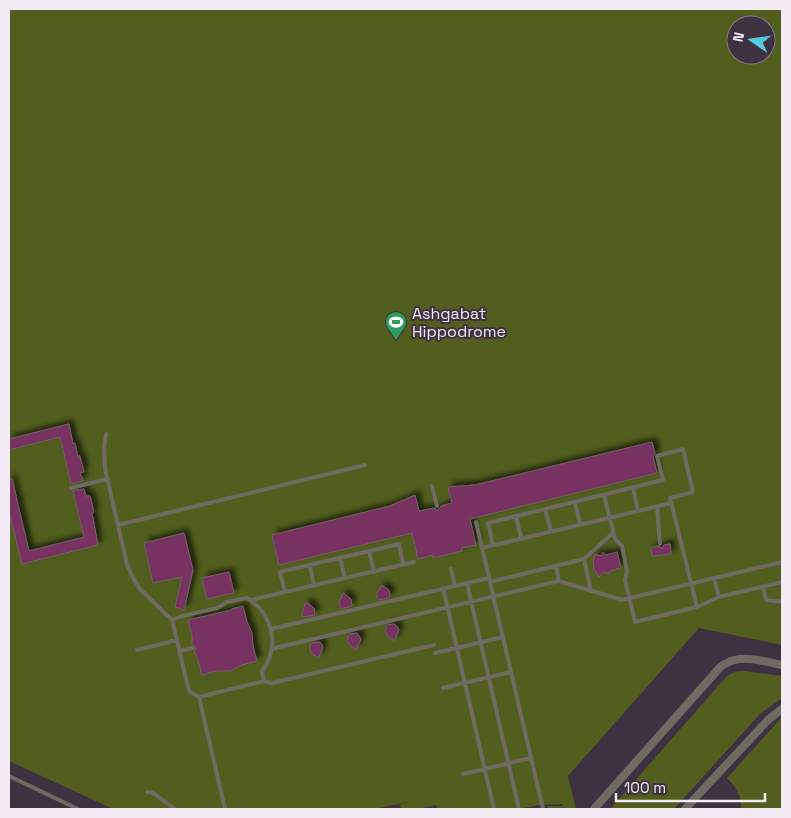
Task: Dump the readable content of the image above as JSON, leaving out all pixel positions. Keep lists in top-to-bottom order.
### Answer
{
  "places": {
    "sports": ["Ashgabat Hippodrome"]
  },
  "scale_bar": "100 m",
  "north": "left"
}
